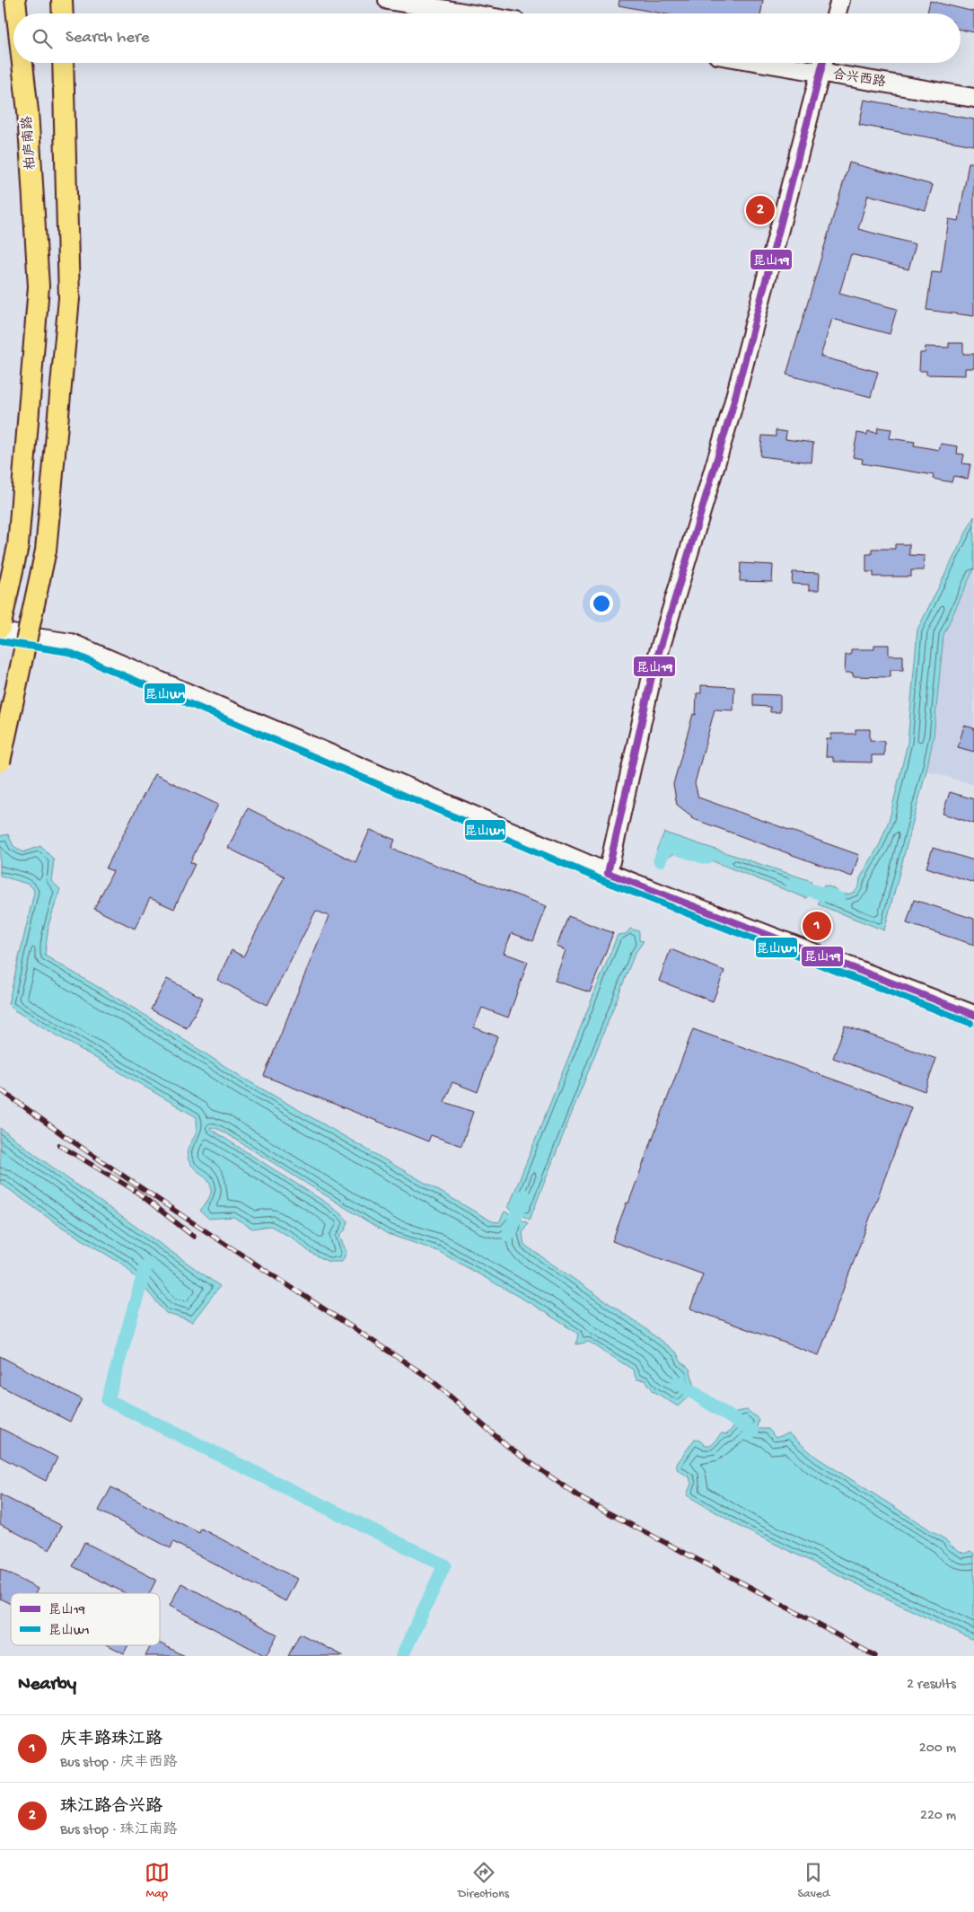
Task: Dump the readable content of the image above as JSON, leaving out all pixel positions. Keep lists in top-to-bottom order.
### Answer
{
  "streets": {
    "main road": ["柏庐南路"],
    "street": ["合兴西路"]
  },
  "lines": ["transit line 昆山19", "transit line 昆山W1"],
  "legend": ["昆山19", "昆山W1"],
  "page": {
    "search": "Search here",
    "pins": ["2", "1"],
    "heading": ["Nearby", "2 results"],
    "list": [
      {
        "mark": "1",
        "name": "庆丰路珠江路",
        "note": "Bus stop · 庆丰西路",
        "value": "200 m"
      },
      {
        "mark": "2",
        "name": "珠江路合兴路",
        "note": "Bus stop · 珠江南路",
        "value": "220 m"
      }
    ],
    "nav": ["Map", "Directions", "Saved"]
  }
}
